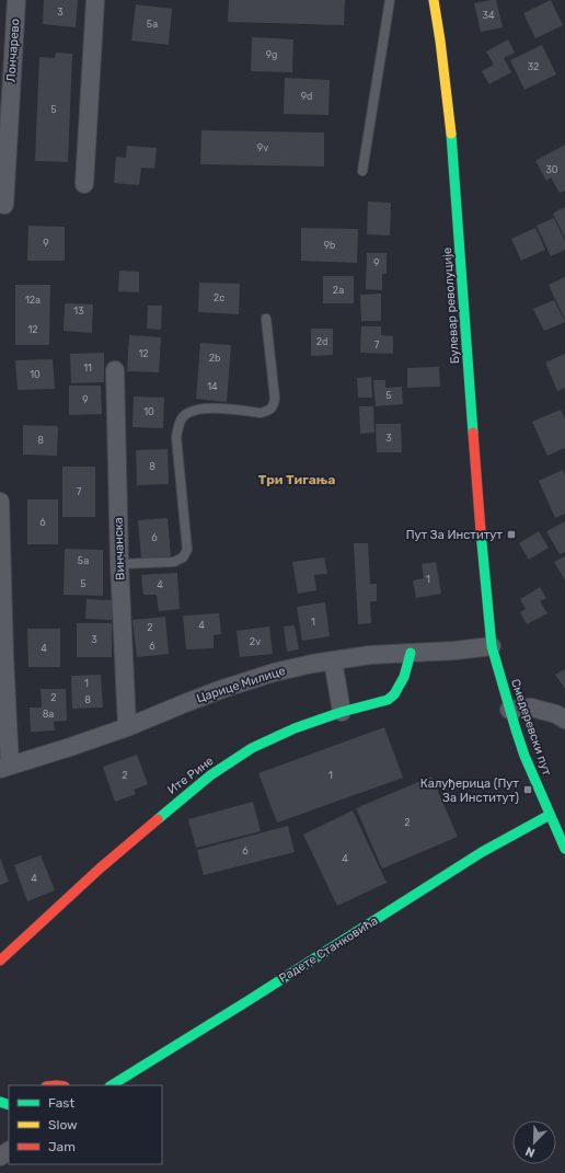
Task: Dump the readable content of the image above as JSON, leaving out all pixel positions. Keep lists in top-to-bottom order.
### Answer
{
  "streets": {
    "street": [
      "Лончарево",
      "Булевар револуције",
      "Винчанска",
      "Царице Милице",
      "Смедеревски пут",
      "Ите Рине",
      "Радете Станковића"
    ]
  },
  "crossings": [
    ["Булевар револуције", "Смедеревски пут"],
    ["Винчанска", "Царице Милице"],
    ["Царице Милице", "Смедеревски пут"],
    ["Царице Милице", "Ите Рине"],
    ["Смедеревски пут", "Радете Станковића"]
  ],
  "districts": ["Три Тигања"],
  "places": {
    "transit": ["Пут За Институт", "Калуђерица (Пут За Институт)"]
  },
  "house_numbers": [
    "3",
    "34",
    "5a",
    "9g",
    "32",
    "9d",
    "5",
    "9v",
    "30",
    "9",
    "9b",
    "9",
    "2a",
    "2c",
    "12a",
    "13",
    "12",
    "2d",
    "7",
    "12",
    "2b",
    "11",
    "10",
    "14",
    "5",
    "9",
    "10",
    "3",
    "8",
    "8",
    "7",
    "6",
    "6",
    "5a",
    "1",
    "5",
    "4",
    "1",
    "4",
    "2",
    "3",
    "2v",
    "6",
    "4",
    "1",
    "2",
    "8",
    "8a",
    "2",
    "1",
    "2",
    "6",
    "4",
    "4"
  ],
  "legend": ["Fast", "Slow", "Jam"],
  "north": "bottom left"
}
